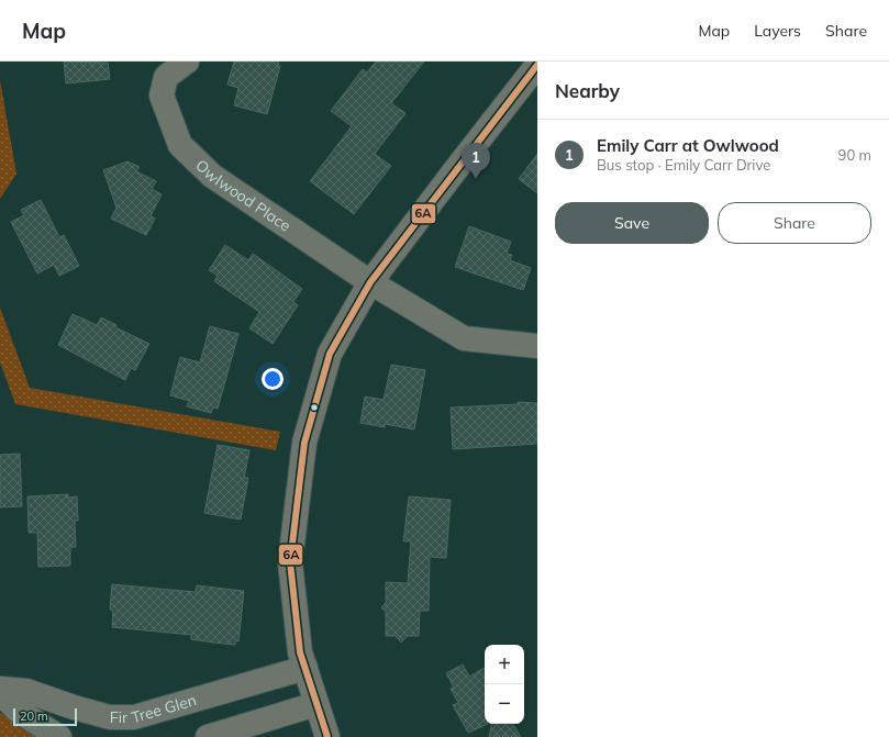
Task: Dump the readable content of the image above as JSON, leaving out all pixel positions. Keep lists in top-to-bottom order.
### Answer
{
  "streets": {
    "street": ["Owlwood Place", "Fir Tree Glen"]
  },
  "lines": ["transit line 6A"],
  "scale_bar": "20 m",
  "page": {
    "header": "Map",
    "nav": ["Map", "Layers", "Share"],
    "heading": "Nearby",
    "list": [
      {
        "mark": "1",
        "name": "Emily Carr at Owlwood",
        "note": "Bus stop · Emily Carr Drive",
        "value": "90 m"
      }
    ],
    "pins": "1",
    "buttons": ["Save", "Share"],
    "map_buttons": ["+", "−"],
    "scale": "20 m"
  }
}
